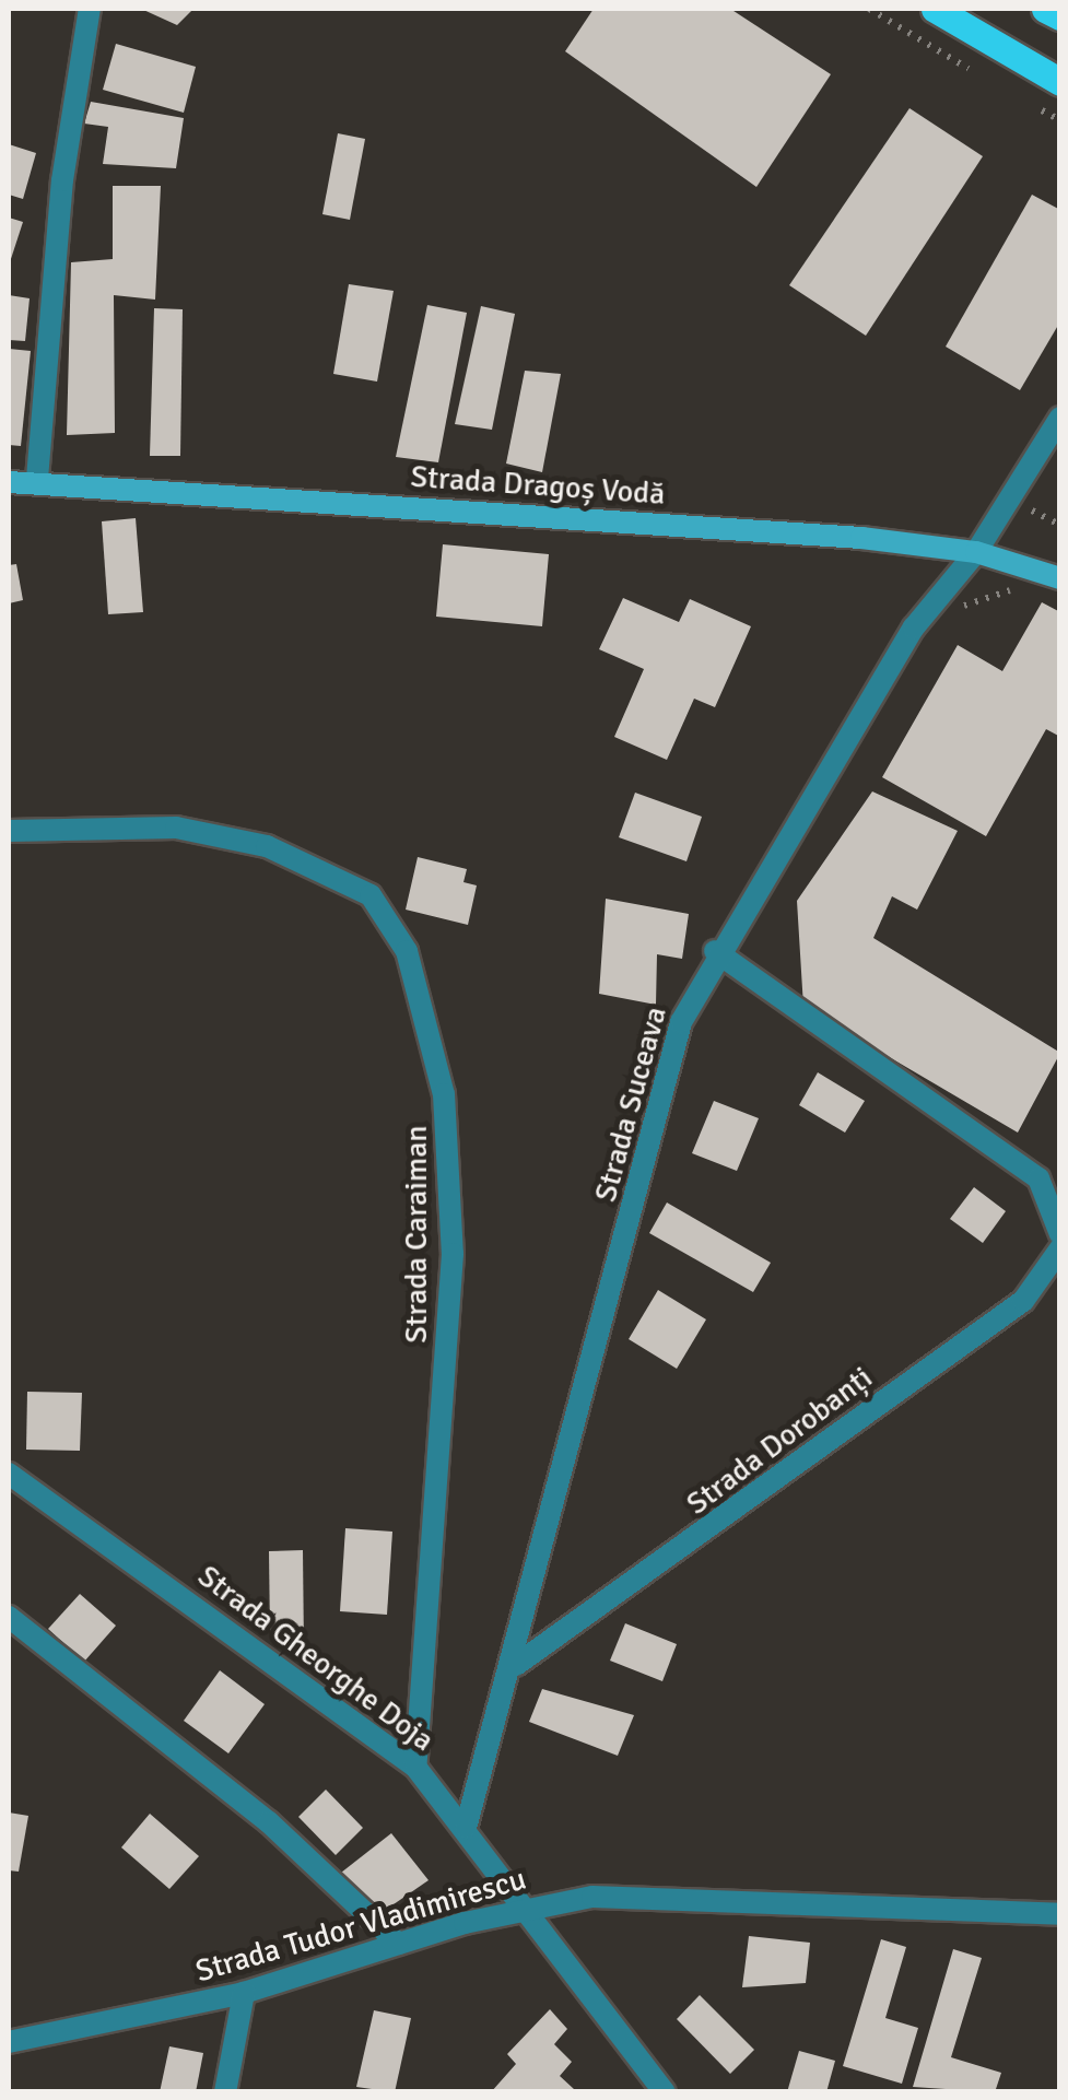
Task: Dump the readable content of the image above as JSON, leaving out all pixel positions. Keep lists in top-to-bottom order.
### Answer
{
  "streets": {
    "main road": ["Strada Dragoș Vodă"],
    "street": [
      "Strada Suceava",
      "Strada Caraiman",
      "Strada Dorobanți",
      "Strada Gheorghe Doja",
      "Strada Tudor Vladimirescu"
    ]
  },
  "crossings": [
    ["Strada Dragoș Vodă", "Strada Suceava"],
    ["Strada Suceava", "Strada Dorobanți"],
    ["Strada Suceava", "Strada Gheorghe Doja"],
    ["Strada Caraiman", "Strada Gheorghe Doja"],
    ["Strada Gheorghe Doja", "Strada Tudor Vladimirescu"]
  ]
}
